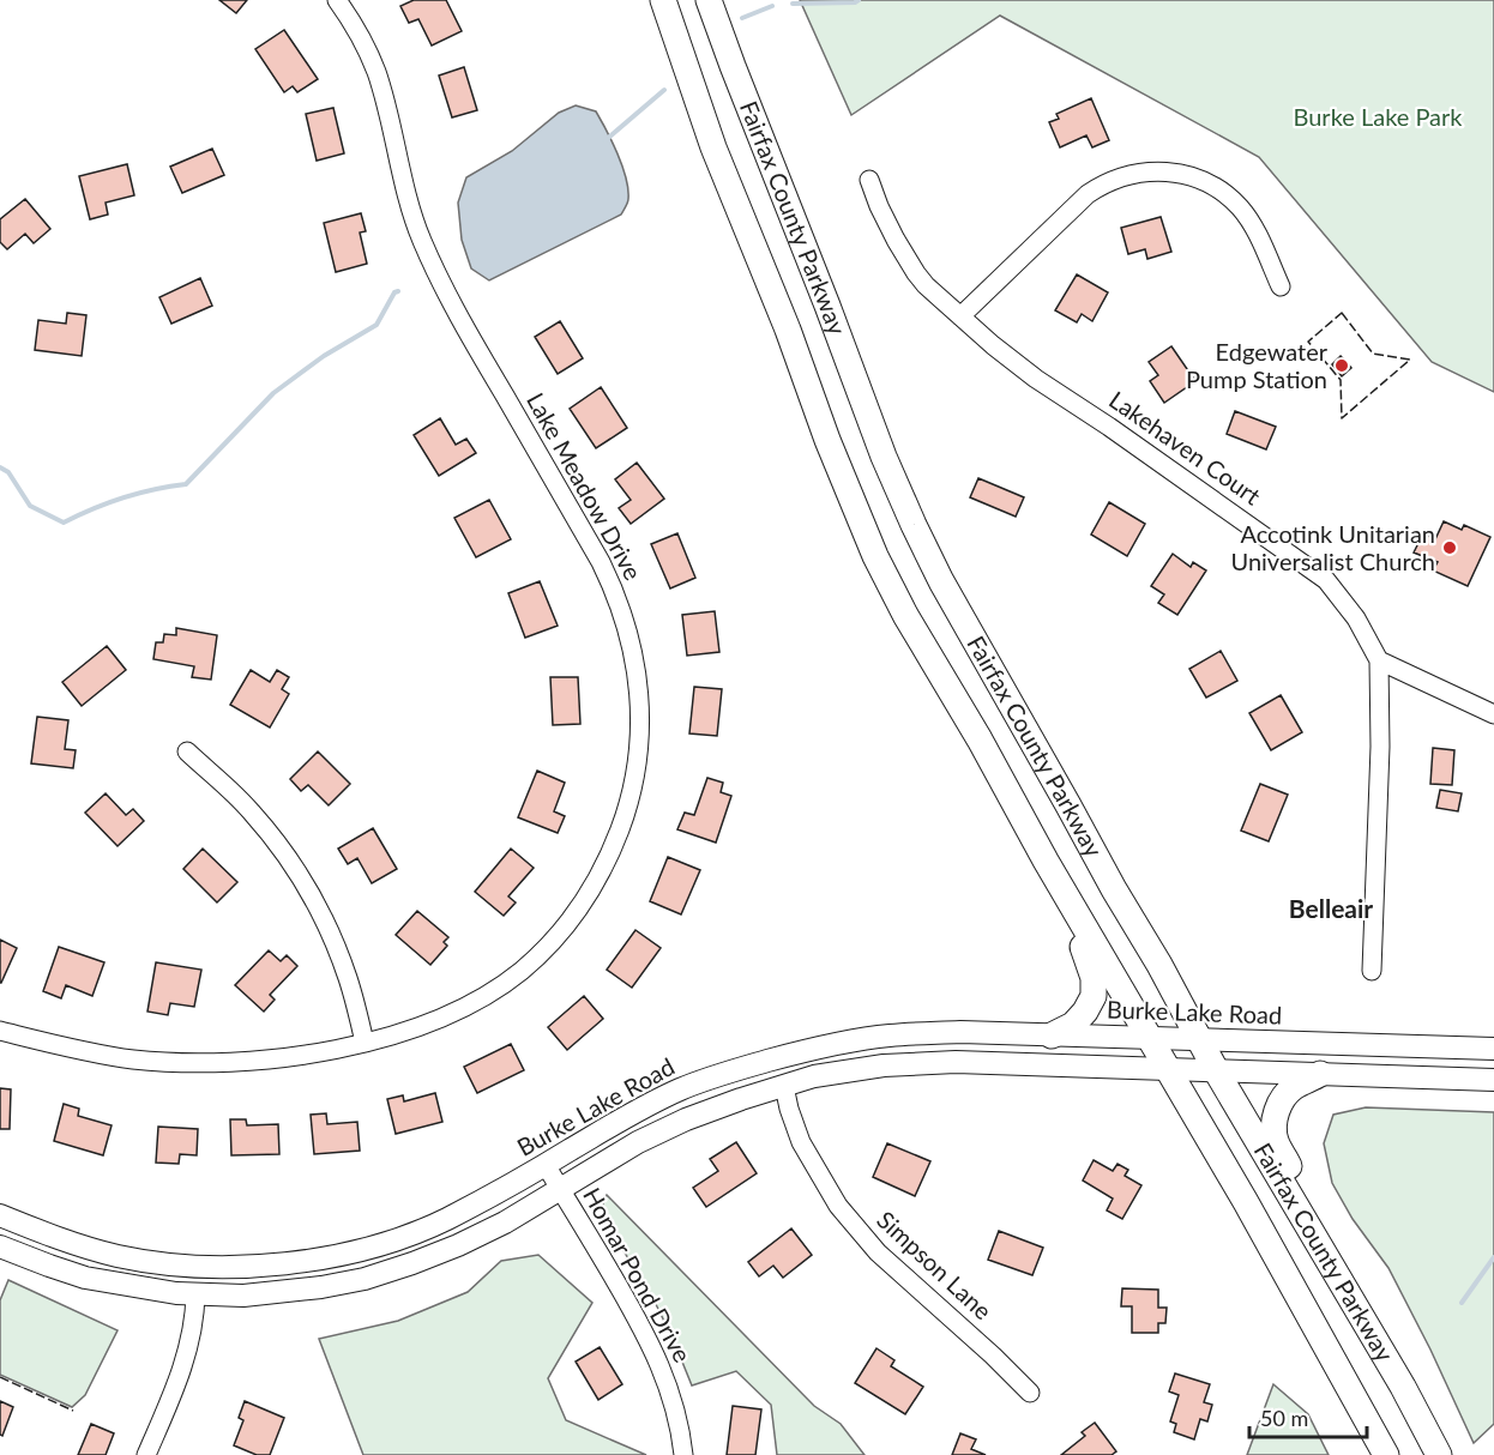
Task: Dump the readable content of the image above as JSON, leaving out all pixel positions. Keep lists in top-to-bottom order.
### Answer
{
  "streets": {
    "highway": ["Fairfax County Parkway"],
    "main road": ["Burke Lake Road"],
    "street": [
      "Lakehaven Court",
      "Lake Meadow Drive",
      "Simpson Lane",
      "Homar Pond Drive"
    ]
  },
  "crossings": [
    ["Fairfax County Parkway", "Burke Lake Road"],
    ["Burke Lake Road", "Homar Pond Drive"]
  ],
  "districts": ["Belleair"],
  "parks": ["Burke Lake Park"],
  "places": ["Edgewater Pump Station", "Accotink Unitarian Universalist Church"],
  "scale_bar": "50 m"
}
